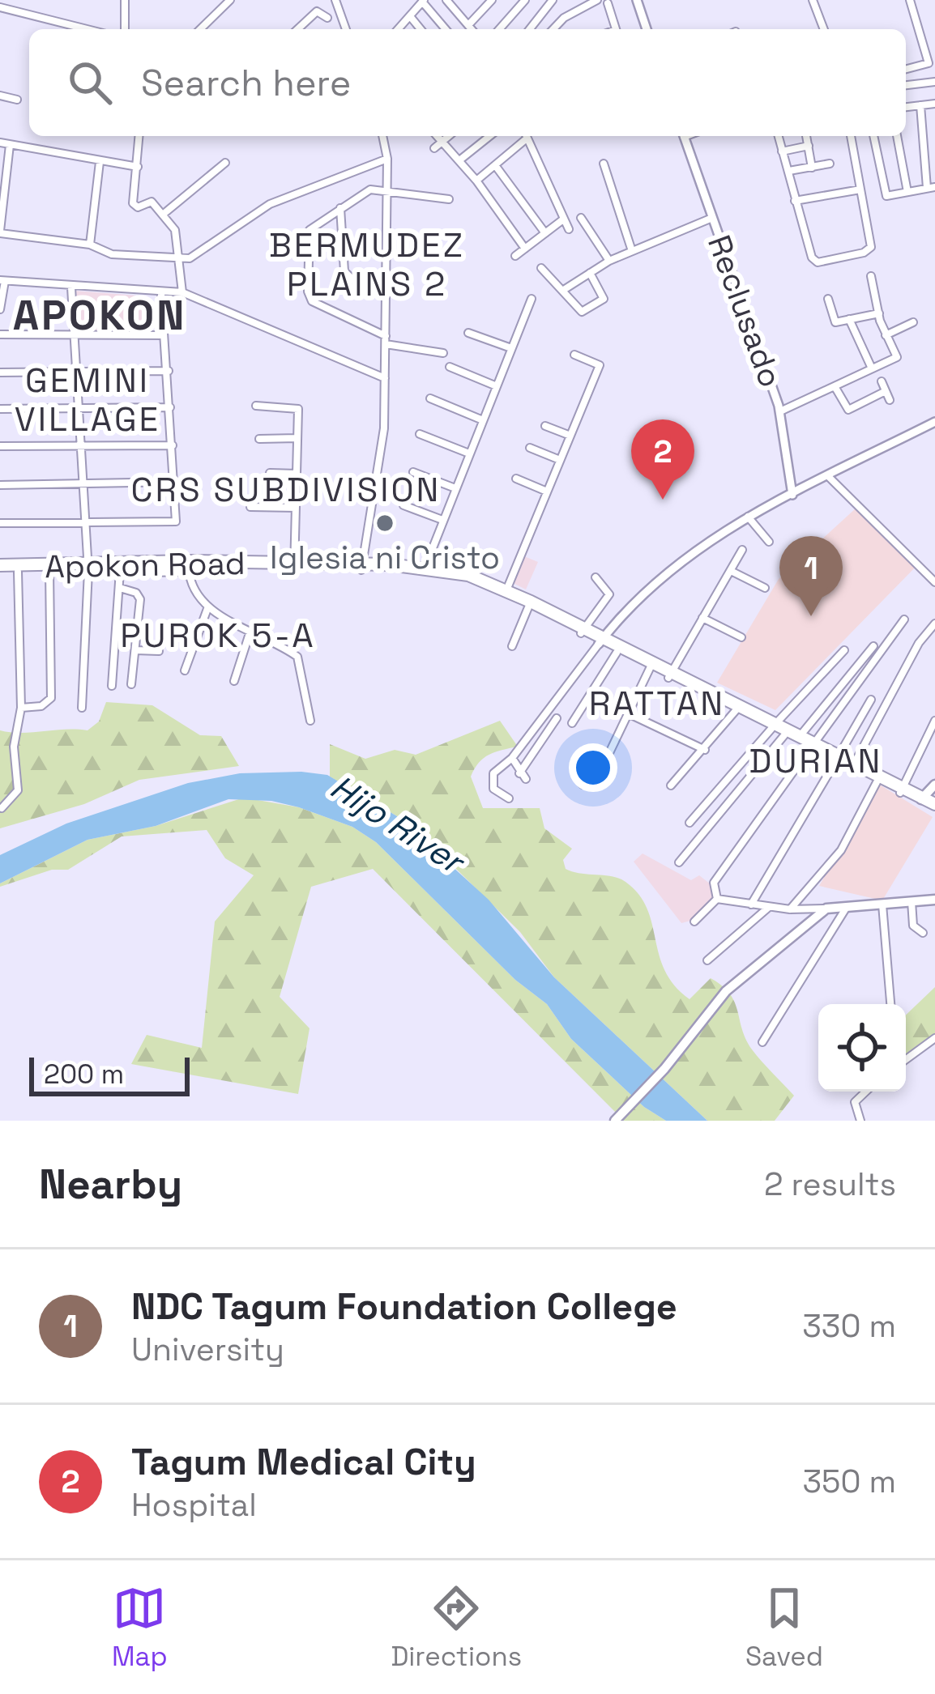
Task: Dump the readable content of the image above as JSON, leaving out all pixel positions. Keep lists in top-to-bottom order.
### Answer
{
  "streets": {
    "highway": ["Apokon Road"],
    "street": ["Reclusado"]
  },
  "districts": [
    "BERMUDEZ PLAINS 2",
    "APOKON",
    "GEMINI VILLAGE",
    "CRS SUBDIVISION",
    "PUROK 5-A",
    "RATTAN",
    "DURIAN"
  ],
  "water": ["Hijo River"],
  "places": ["Iglesia ni Cristo"],
  "scale_bar": "200 m",
  "page": {
    "search": "Search here",
    "pins": ["2", "1"],
    "scale": "200 m",
    "heading": ["Nearby", "2 results"],
    "list": [
      {
        "mark": "1",
        "name": "NDC Tagum Foundation College",
        "note": "University",
        "value": "330 m"
      },
      {
        "mark": "2",
        "name": "Tagum Medical City",
        "note": "Hospital",
        "value": "350 m"
      }
    ],
    "nav": ["Map", "Directions", "Saved"]
  }
}
